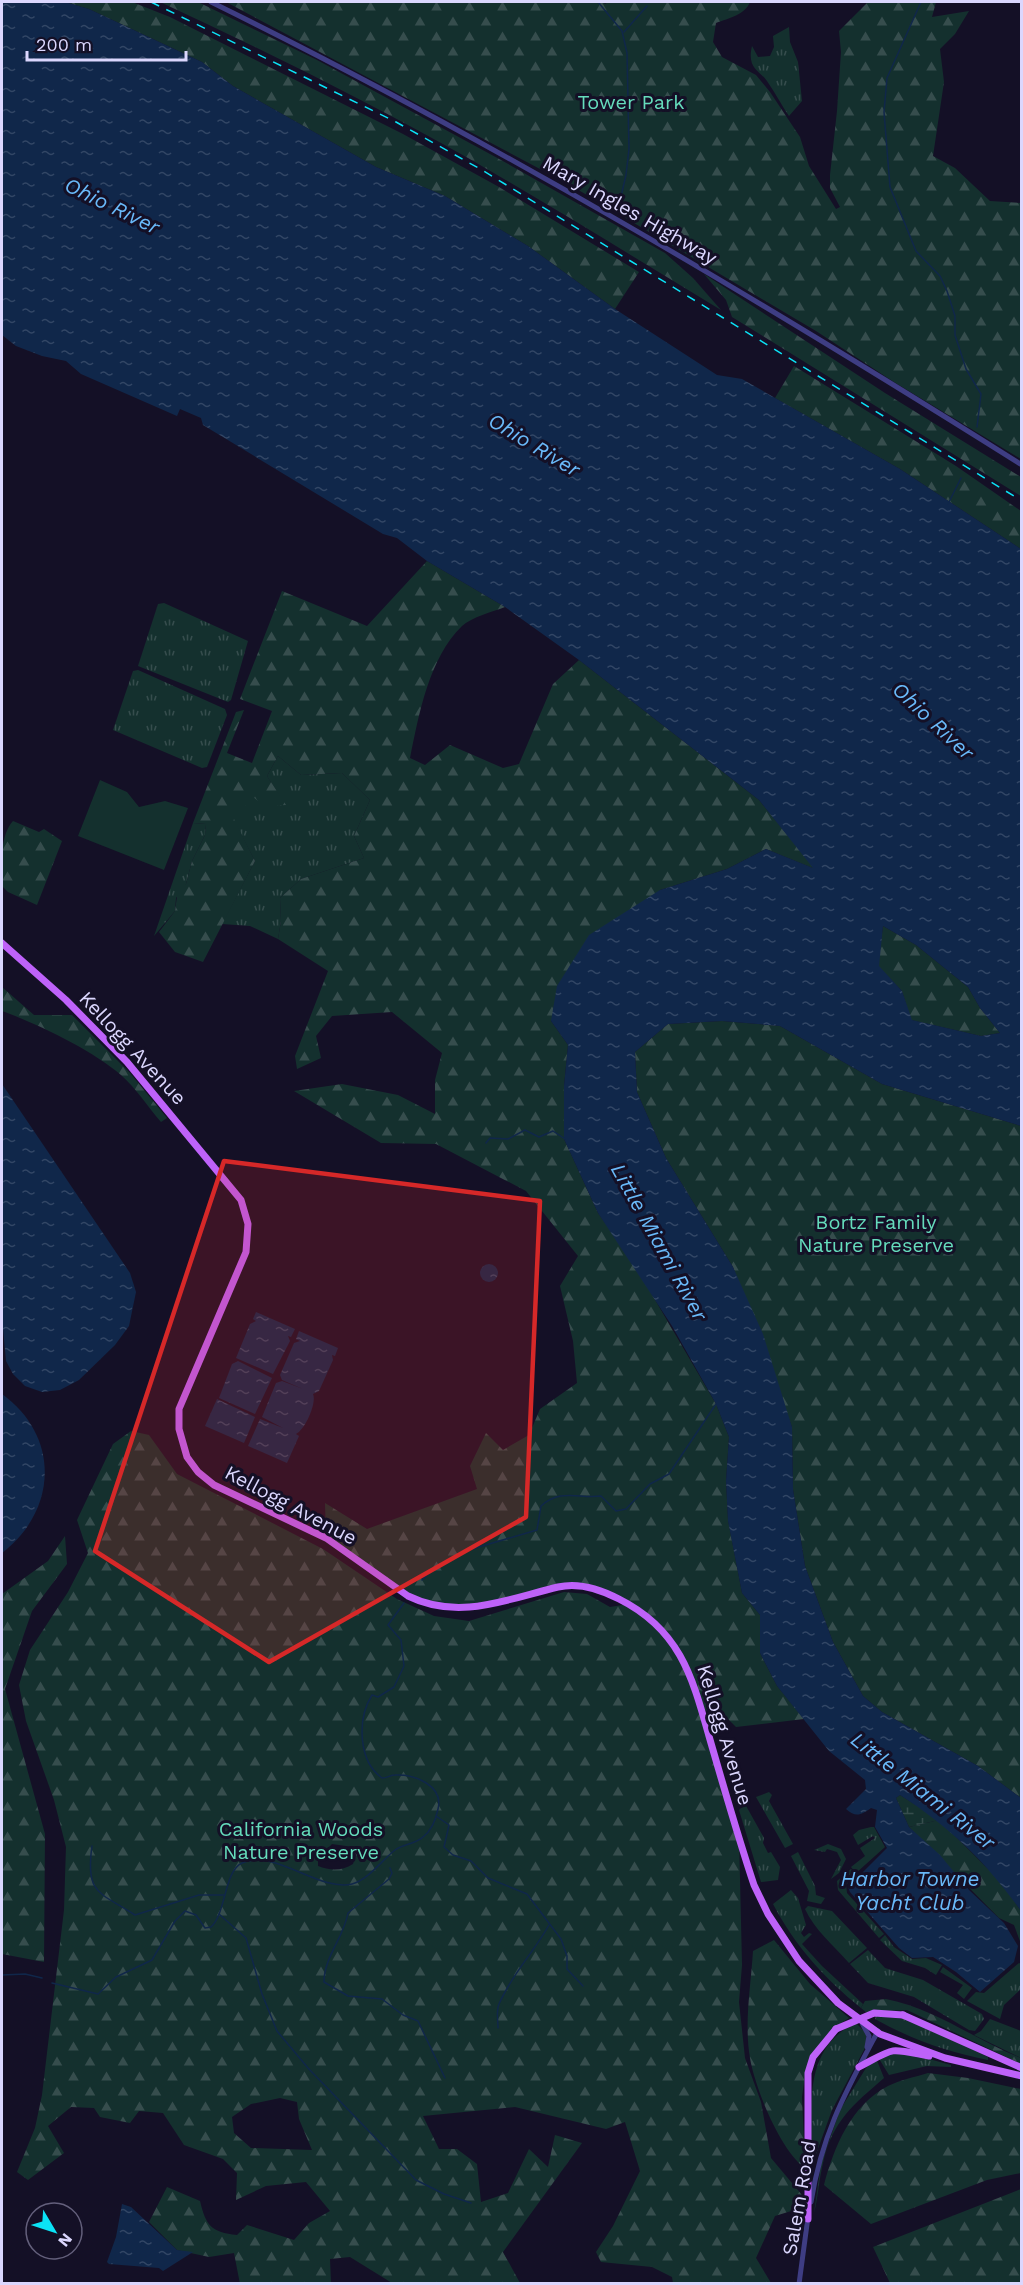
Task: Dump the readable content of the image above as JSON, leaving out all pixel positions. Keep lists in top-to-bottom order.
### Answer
{
  "streets": {
    "main road": ["Kellogg Avenue"],
    "street": ["Mary Ingles Highway", "Salem Road"]
  },
  "crossings": [
    ["Kellogg Avenue", "Salem Road"]
  ],
  "water": ["Ohio River", "Little Miami River", "Harbor Towne Yacht Club"],
  "parks": ["Tower Park", "Bortz Family Nature Preserve", "California Woods Nature Preserve"],
  "scale_bar": "200 m",
  "north": "bottom right"
}
